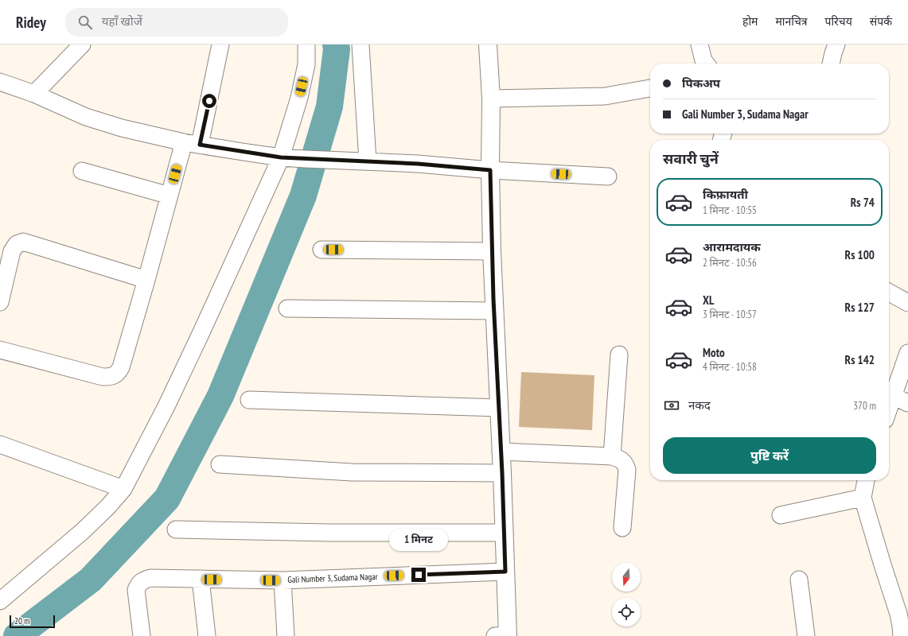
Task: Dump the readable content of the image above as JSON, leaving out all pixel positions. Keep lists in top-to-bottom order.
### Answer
{
  "streets": {
    "street": ["Gali Number 3, Sudama Nagar"]
  },
  "scale_bar": "20 m",
  "north": "bottom",
  "page": {
    "header": "Ridey",
    "search": "यहाँ खोजें",
    "nav": [
      "होम",
      "मानचित्र",
      "परिचय",
      "संपर्क"
    ],
    "banner": ["पिकअप", "Gali Number 3, Sudama Nagar"],
    "heading": "सवारी चुनें",
    "list": [
      {
        "name": "किफ़ायती",
        "note": "1 मिनट · 10:55",
        "value": "Rs 74"
      },
      {
        "name": "आरामदायक",
        "note": "2 मिनट · 10:56",
        "value": "Rs 100"
      },
      {
        "name": "XL",
        "note": "3 मिनट · 10:57",
        "value": "Rs 127"
      },
      {
        "name": "Moto",
        "note": "4 मिनट · 10:58",
        "value": "Rs 142"
      }
    ],
    "pay": ["नकद", "370 m"],
    "buttons": "पुष्टि करें",
    "bubble": "1 मिनट",
    "scale": "20 m"
  }
}
